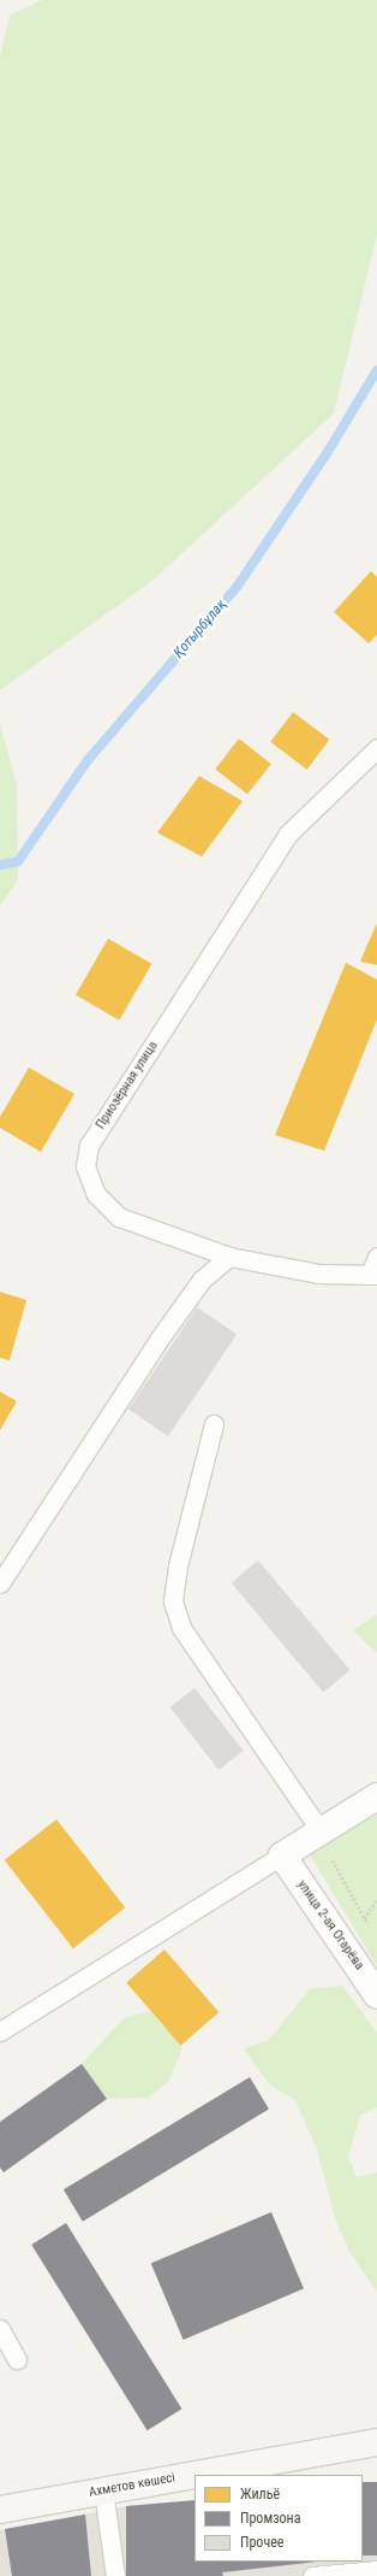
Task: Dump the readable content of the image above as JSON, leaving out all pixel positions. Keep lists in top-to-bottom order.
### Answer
{
  "streets": {
    "main road": ["Ахметов көшесі"],
    "street": ["улица 2-ая Огарёва"],
    "lane": ["Приозёрная улица"]
  },
  "water": ["Қотырбұлақ"],
  "legend": ["Жильё", "Промзона", "Прочее"]
}
